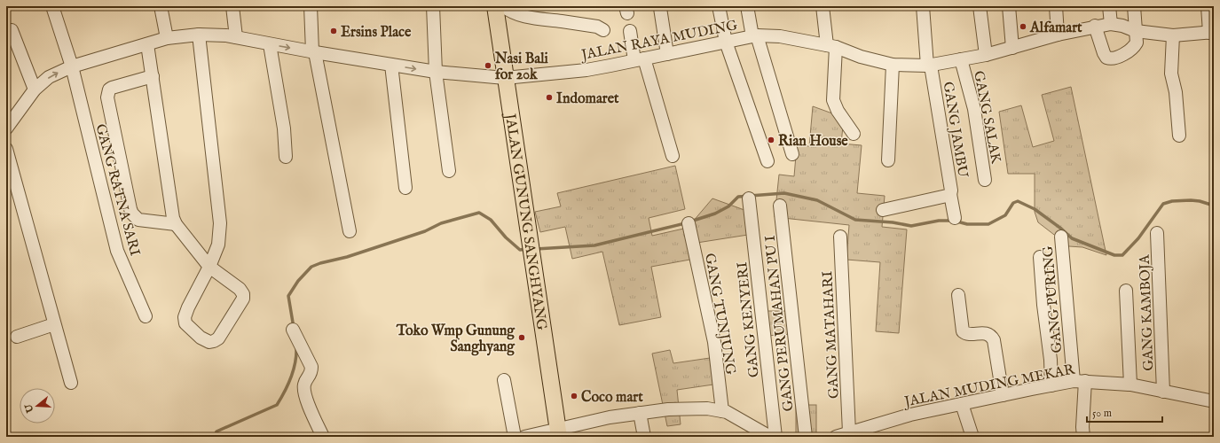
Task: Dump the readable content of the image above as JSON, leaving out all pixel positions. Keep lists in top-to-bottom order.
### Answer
{
  "streets": {
    "main road": ["JALAN GUNUNG SANGHYANG"],
    "street": [
      "JALAN RAYA MUDING",
      "GANG SALAK",
      "GANG JAMBU",
      "GANG RATNA SARI",
      "GANG PURING",
      "GANG KAMBOJA",
      "GANG TUNJUNG",
      "GANG KENYERI",
      "GANG PERUMAHAN PU I",
      "GANG MATAHARI",
      "JALAN MUDING MEKAR"
    ]
  },
  "crossings": [
    ["JALAN RAYA MUDING", "GANG SALAK"],
    ["JALAN RAYA MUDING", "GANG JAMBU"],
    ["JALAN RAYA MUDING", "GANG RATNA SARI"],
    ["JALAN RAYA MUDING", "JALAN GUNUNG SANGHYANG"],
    ["GANG PURING", "JALAN MUDING MEKAR"],
    ["GANG KAMBOJA", "JALAN MUDING MEKAR"],
    ["GANG MATAHARI", "JALAN MUDING MEKAR"]
  ],
  "places": [
    "Alfamart",
    "Ersins Place",
    "Nasi Bali for 20k",
    "Indomaret",
    "Rian House",
    "Toko Wmp Gunung Sanghyang",
    "Coco mart"
  ],
  "scale_bar": "50 m",
  "north": "left"
}
